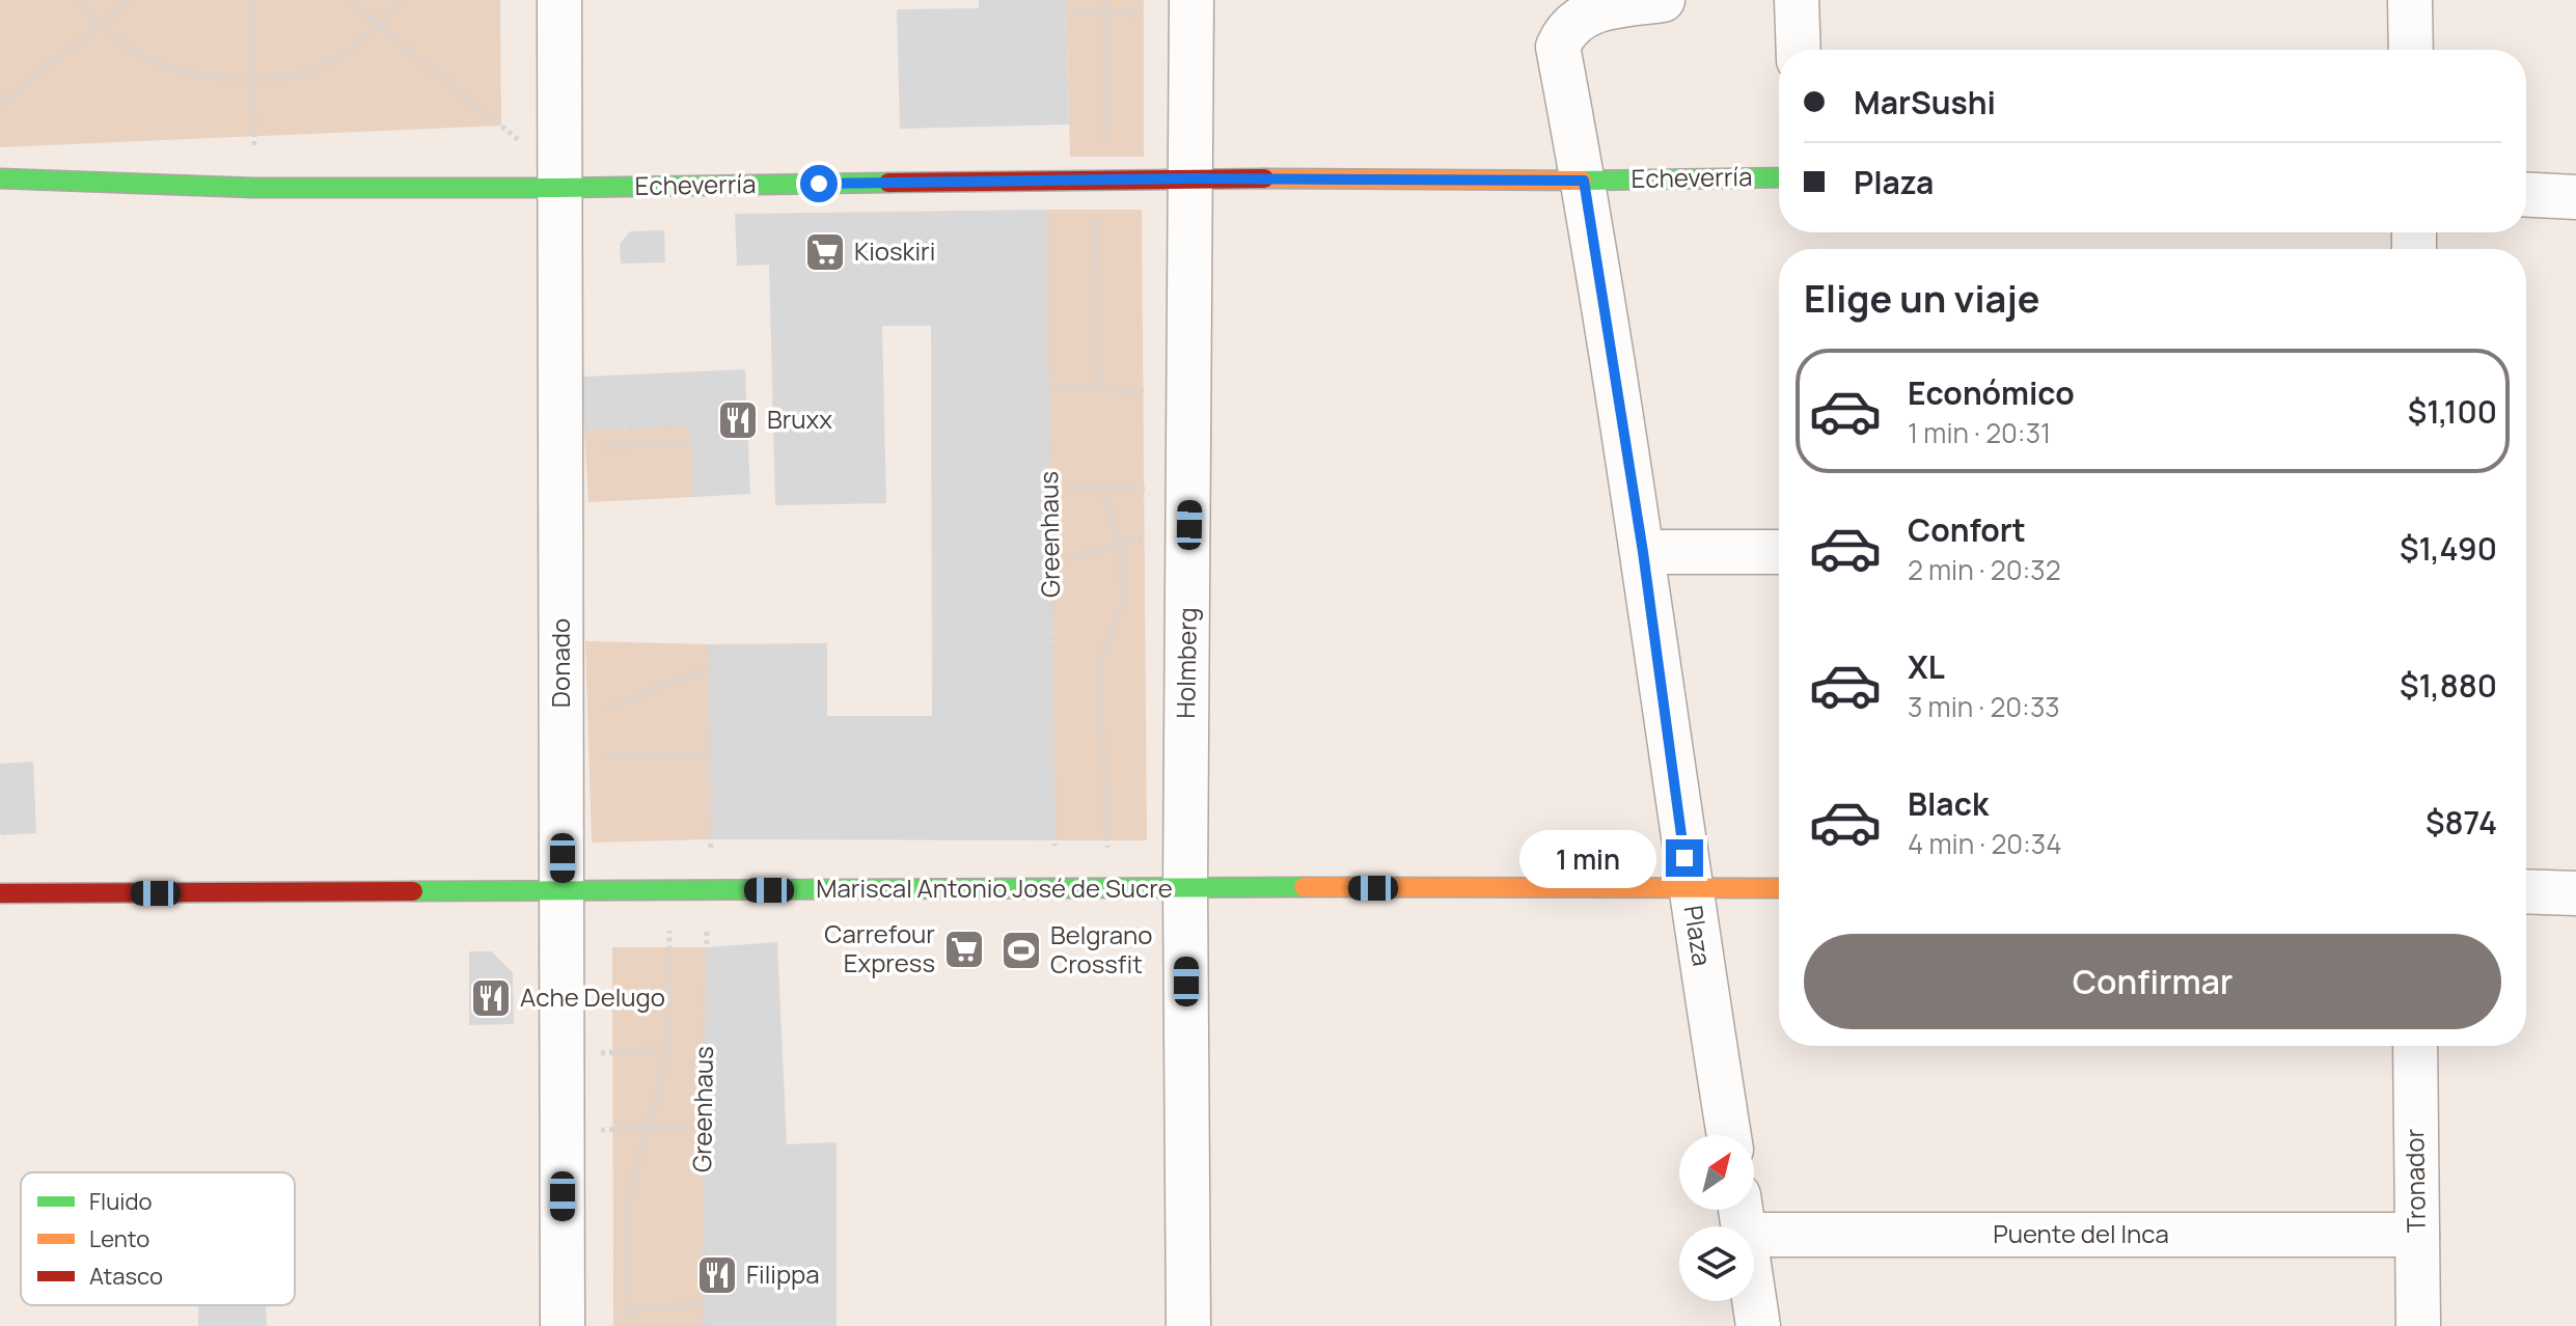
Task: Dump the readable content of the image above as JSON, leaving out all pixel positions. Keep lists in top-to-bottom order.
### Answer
{
  "streets": {
    "street": [
      "Echeverría",
      "Donado",
      "Holmberg",
      "Mariscal Antonio José de Sucre",
      "Plaza",
      "Tronador",
      "Puente del Inca"
    ],
    "path": ["Greenhaus"]
  },
  "crossings": [
    ["Echeverría", "Greenhaus"],
    ["Echeverría", "Donado"],
    ["Echeverría", "Holmberg"],
    ["Echeverría", "Plaza"],
    ["Greenhaus", "Mariscal Antonio José de Sucre"],
    ["Donado", "Mariscal Antonio José de Sucre"],
    ["Holmberg", "Mariscal Antonio José de Sucre"],
    ["Mariscal Antonio José de Sucre", "Plaza"],
    ["Tronador", "Puente del Inca"]
  ],
  "places": {
    "supermarket": ["Kioskiri", "Carrefour Express"],
    "restaurant": ["Bruxx", "Ache Delugo", "Filippa"],
    "sports": ["Belgrano Crossfit"]
  },
  "legend": ["Fluido", "Lento", "Atasco"],
  "north": "top right",
  "page": {
    "banner": ["MarSushi", "Plaza"],
    "heading": "Elige un viaje",
    "list": [
      {
        "name": "Económico",
        "note": "1 min · 20:31",
        "value": "$1,100"
      },
      {
        "name": "Confort",
        "note": "2 min · 20:32",
        "value": "$1,490"
      },
      {
        "name": "XL",
        "note": "3 min · 20:33",
        "value": "$1,880"
      },
      {
        "name": "Black",
        "note": "4 min · 20:34",
        "value": "$874"
      }
    ],
    "bubble": "1 min",
    "buttons": "Confirmar"
  }
}
